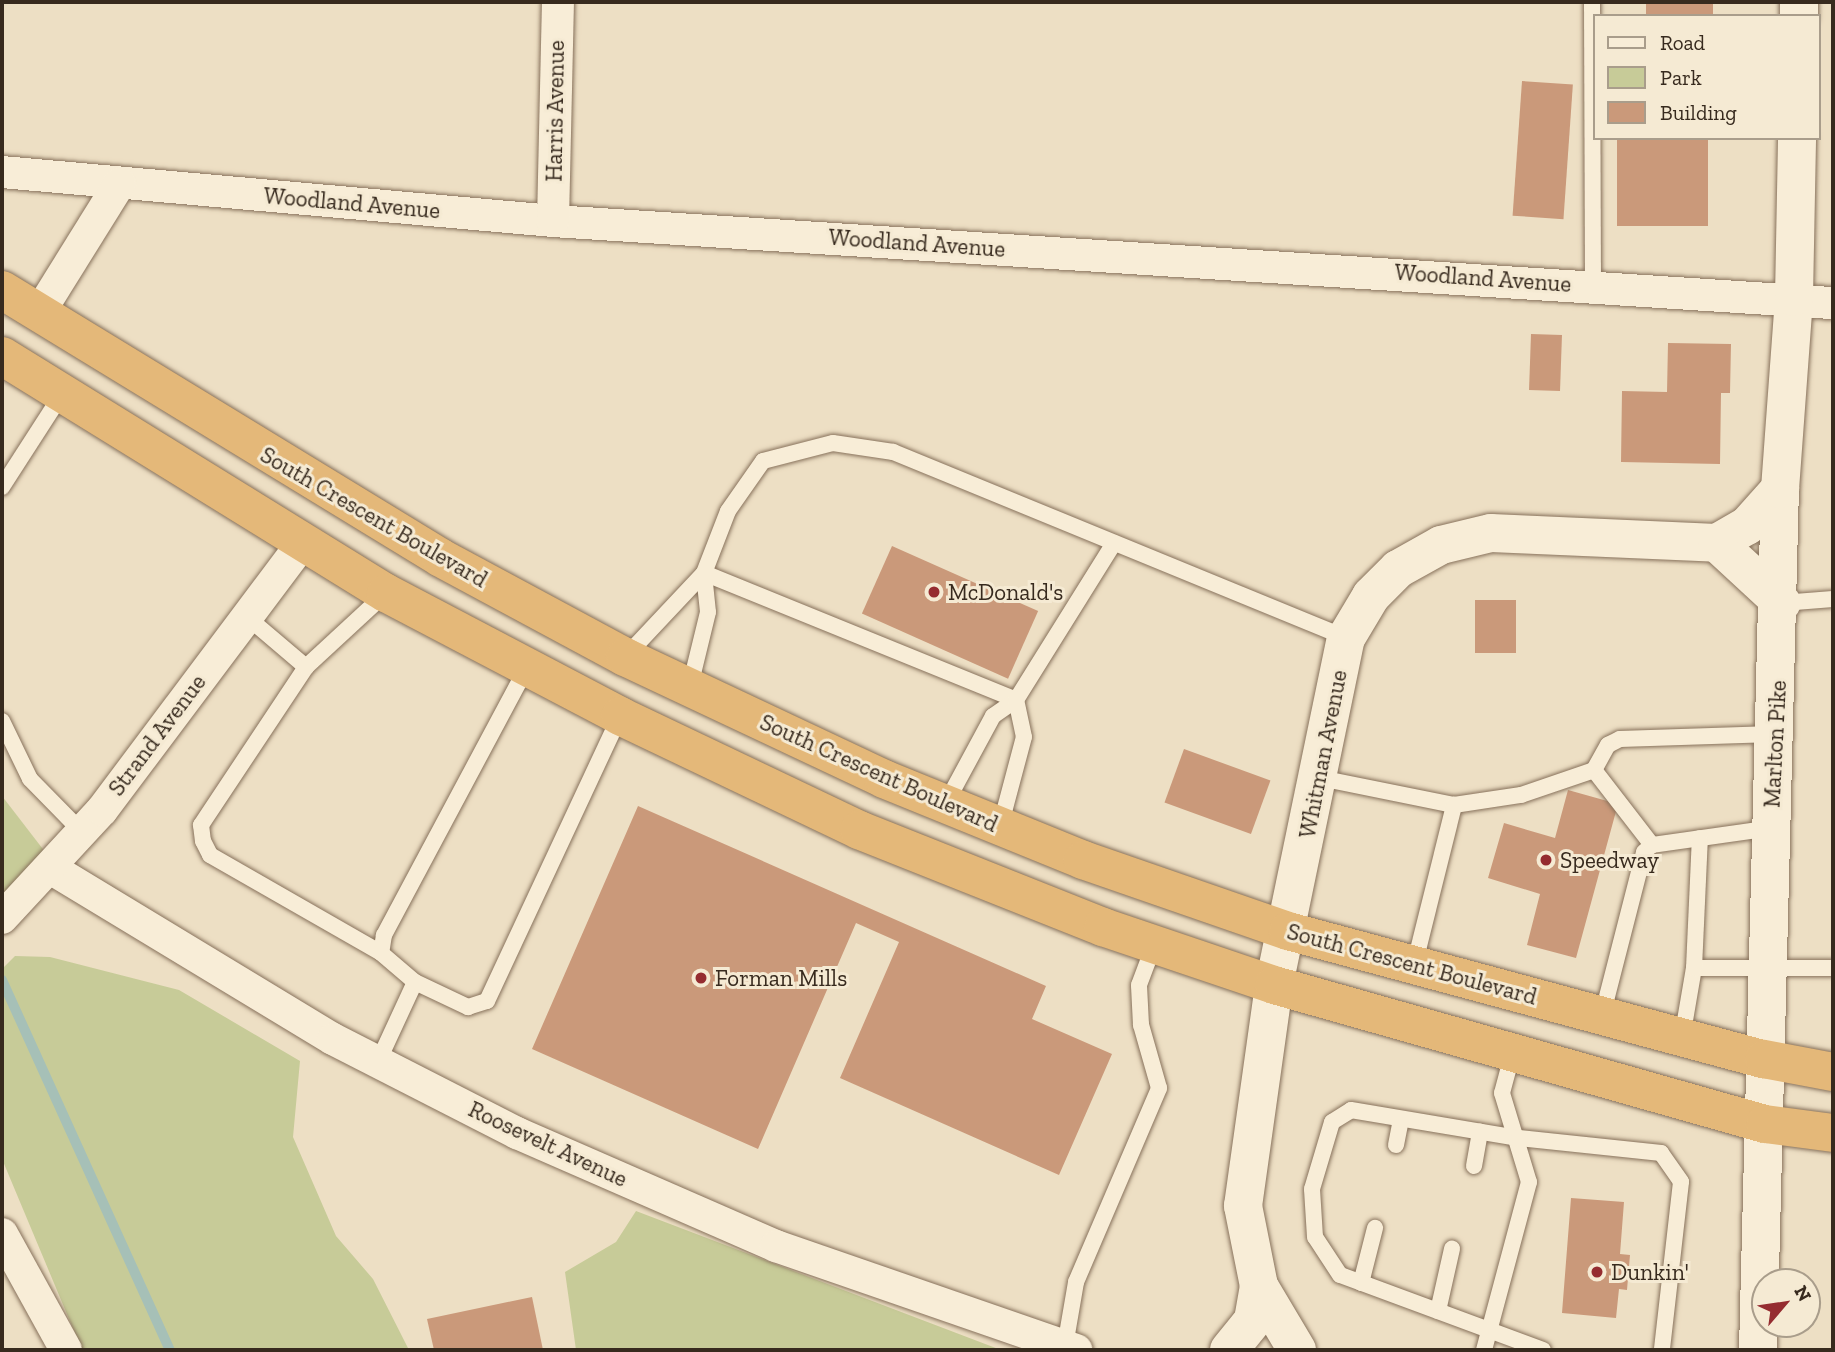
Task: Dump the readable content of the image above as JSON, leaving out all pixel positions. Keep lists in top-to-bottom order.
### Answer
{
  "streets": {
    "highway": ["South Crescent Boulevard"],
    "main road": ["Marlton Pike", "Whitman Avenue"],
    "street": [
      "Harris Avenue",
      "Woodland Avenue",
      "Strand Avenue",
      "Roosevelt Avenue"
    ]
  },
  "crossings": [
    ["Harris Avenue", "Woodland Avenue"],
    ["Woodland Avenue", "Marlton Pike"],
    ["South Crescent Boulevard", "Marlton Pike"],
    ["South Crescent Boulevard", "Whitman Avenue"],
    ["Strand Avenue", "Roosevelt Avenue"]
  ],
  "places": [
    "McDonald's",
    "Speedway",
    "Forman Mills",
    "Dunkin'"
  ],
  "legend": ["Road", "Park", "Building"],
  "north": "top right"
}
